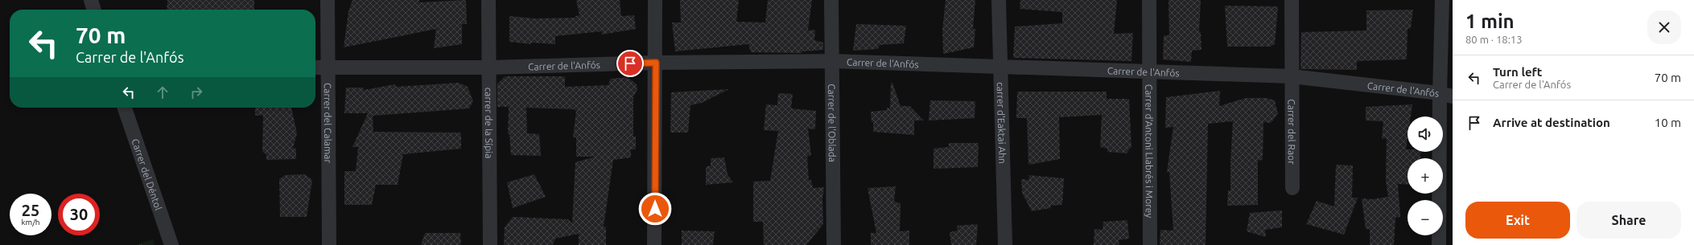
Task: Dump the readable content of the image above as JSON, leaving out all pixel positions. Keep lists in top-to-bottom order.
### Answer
{
  "streets": {
    "street": [
      "Carrer de l'Anfós",
      "carrer de la Sípia",
      "Carrer del Calamar",
      "Carrer de l'Oblada",
      "carrer d'Eaktai Ahn",
      "Carrer del Raor",
      "Carrer d'Antoni Llabrés i Morey",
      "Carrer del Déntol"
    ]
  },
  "crossings": [
    ["Carrer de l'Anfós", "carrer de la Sípia"],
    ["Carrer de l'Anfós", "Carrer del Calamar"],
    ["Carrer de l'Anfós", "Carrer de l'Oblada"],
    ["Carrer de l'Anfós", "carrer d'Eaktai Ahn"],
    ["Carrer de l'Anfós", "Carrer del Raor"],
    ["Carrer de l'Anfós", "Carrer d'Antoni Llabrés i Morey"]
  ],
  "page": {
    "heading": ["1 min", "80 m · 18:13"],
    "turn": ["70 m", "Carrer de l'Anfós"],
    "list": [
      {
        "name": "Turn left",
        "note": "Carrer de l'Anfós",
        "value": "70 m"
      },
      {
        "name": "Arrive at destination",
        "value": "10 m"
      }
    ],
    "map_buttons": ["+", "−"],
    "speed": "25 km/h",
    "limit": "30",
    "buttons": ["Exit", "Share"]
  }
}
